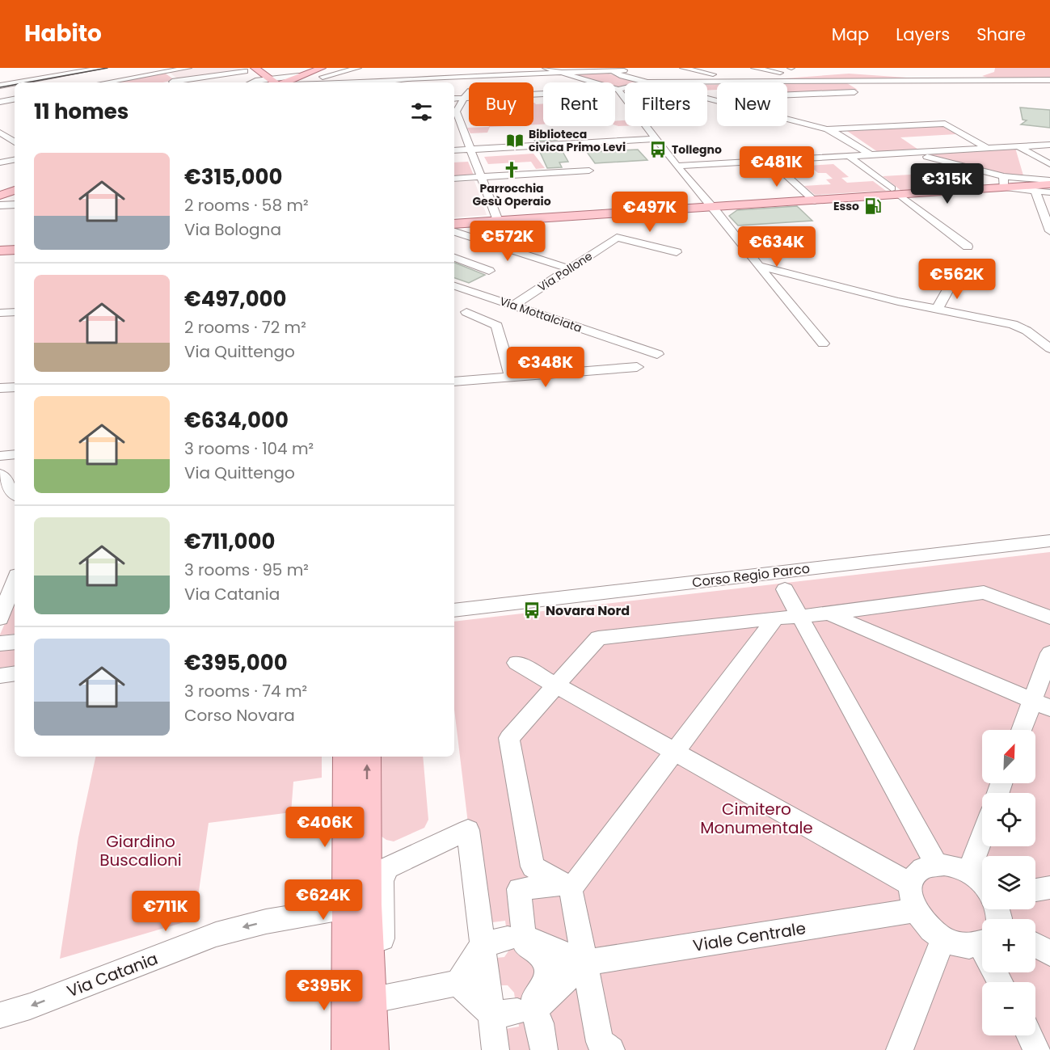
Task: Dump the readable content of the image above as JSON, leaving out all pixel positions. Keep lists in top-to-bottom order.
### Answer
{
  "streets": {
    "street": [
      "Via Pollone",
      "Via Mottalciata",
      "Corso Regio Parco",
      "Viale Centrale",
      "Via Catania"
    ]
  },
  "crossings": [
    ["Via Pollone", "Via Mottalciata"]
  ],
  "one_way": ["Via Catania"],
  "parks": ["Cimitero Monumentale", "Giardino Buscalioni"],
  "places": {
    "library": ["Biblioteca civica Primo Levi"],
    "bus stop": ["Tollegno", "Novara Nord"],
    "church": ["Parrocchia Gesù Operaio"],
    "fuel station": ["Esso"]
  },
  "north": "top right",
  "page": {
    "header": "Habito",
    "nav": ["Map", "Layers", "Share"],
    "chip": [
      "Buy",
      "Rent",
      "Filters",
      "New"
    ],
    "heading": "11 homes",
    "list": [
      {
        "name": "€315,000",
        "note": "2 rooms · 58 m² · Via Bologna"
      },
      {
        "name": "€497,000",
        "note": "2 rooms · 72 m² · Via Quittengo"
      },
      {
        "name": "€634,000",
        "note": "3 rooms · 104 m² · Via Quittengo"
      },
      {
        "name": "€711,000",
        "note": "3 rooms · 95 m² · Via Catania"
      },
      {
        "name": "€395,000",
        "note": "3 rooms · 74 m² · Corso Novara"
      }
    ],
    "price": [
      "€481K",
      "€315K",
      "€497K",
      "€572K",
      "€634K",
      "€562K",
      "€348K",
      "€406K",
      "€624K",
      "€711K",
      "€395K"
    ],
    "map_buttons": ["+", "−"]
  }
}
